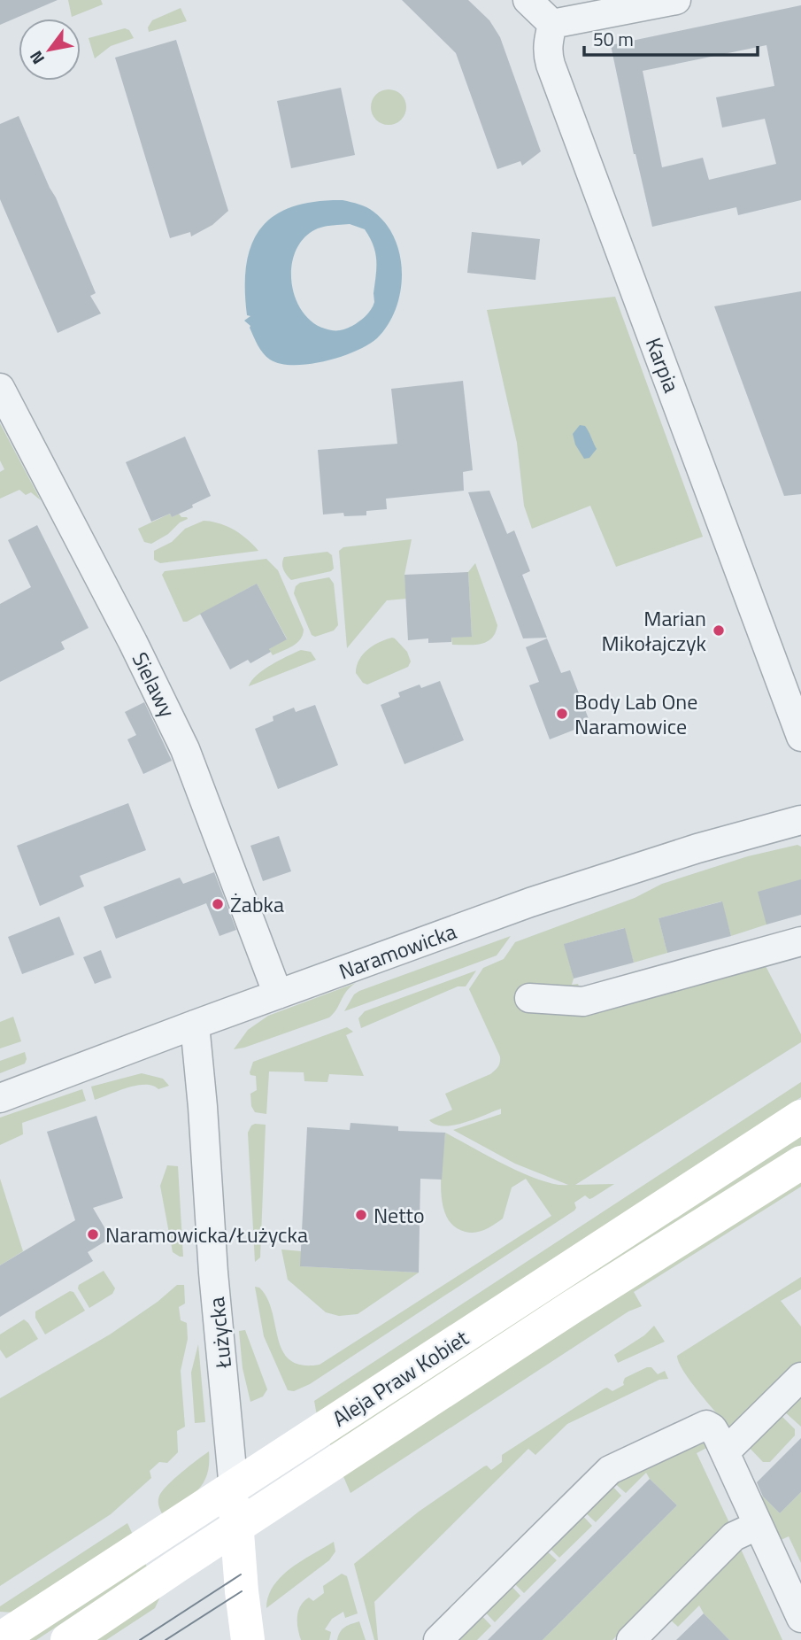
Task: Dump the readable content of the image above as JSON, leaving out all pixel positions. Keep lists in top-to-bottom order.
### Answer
{
  "streets": {
    "street": [
      "Karpia",
      "Sielawy",
      "Naramowicka",
      "Łużycka",
      "Aleja Praw Kobiet"
    ]
  },
  "crossings": [
    ["Sielawy", "Naramowicka"],
    ["Naramowicka", "Łużycka"],
    ["Łużycka", "Aleja Praw Kobiet"]
  ],
  "places": [
    "Marian Mikołajczyk",
    "Body Lab One Naramowice",
    "Żabka",
    "Netto",
    "Naramowicka/Łużycka"
  ],
  "scale_bar": "50 m",
  "north": "bottom left"
}
